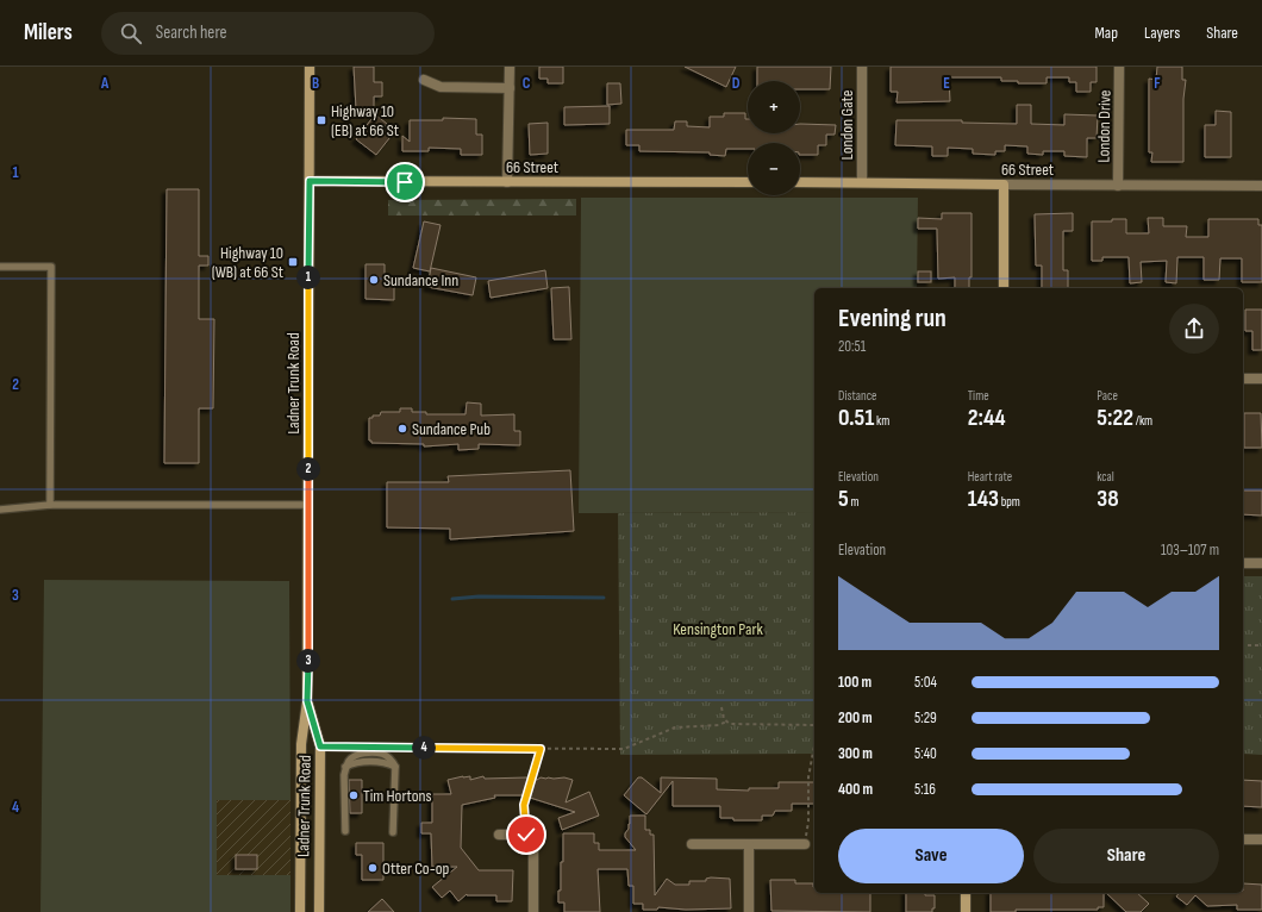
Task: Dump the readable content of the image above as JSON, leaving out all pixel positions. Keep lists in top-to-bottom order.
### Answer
{
  "streets": {
    "main road": ["66 Street", "Ladner Trunk Road"],
    "street": ["London Gate", "London Drive"]
  },
  "crossings": [
    ["London Gate", "66 Street"],
    ["London Drive", "66 Street"],
    ["66 Street", "Ladner Trunk Road"]
  ],
  "parks": ["Kensington Park"],
  "places": {
    "transit": ["Highway 10 (EB) at 66 St", "Highway 10 (WB) at 66 St"],
    "other": [
      "Sundance Inn",
      "Sundance Pub",
      "Tim Hortons",
      "Otter Co-op"
    ]
  },
  "page": {
    "header": "Milers",
    "search": "Search here",
    "nav": ["Map", "Layers", "Share"],
    "map_buttons": ["+", "−"],
    "pins": [
      "1",
      "2",
      "3",
      "4"
    ],
    "heading": ["Evening run", "20:51"],
    "stats": [
      ["Distance", "0.51 km"],
      ["Time", "2:44"],
      ["Pace", "5:22 /km"],
      ["Elevation", "5 m"],
      ["Heart rate", "143 bpm"],
      ["kcal", "38"]
    ],
    "chart": ["Elevation", "103–107 m"],
    "list": [
      {
        "name": "100 m",
        "note": "5:04"
      },
      {
        "name": "200 m",
        "note": "5:29"
      },
      {
        "name": "300 m",
        "note": "5:40"
      },
      {
        "name": "400 m",
        "note": "5:16"
      }
    ],
    "buttons": ["Save", "Share"]
  },
  "grid": {
    "columns": [
      "A",
      "B",
      "C",
      "D",
      "E",
      "F"
    ],
    "rows": [
      "1",
      "2",
      "3",
      "4"
    ]
  }
}
